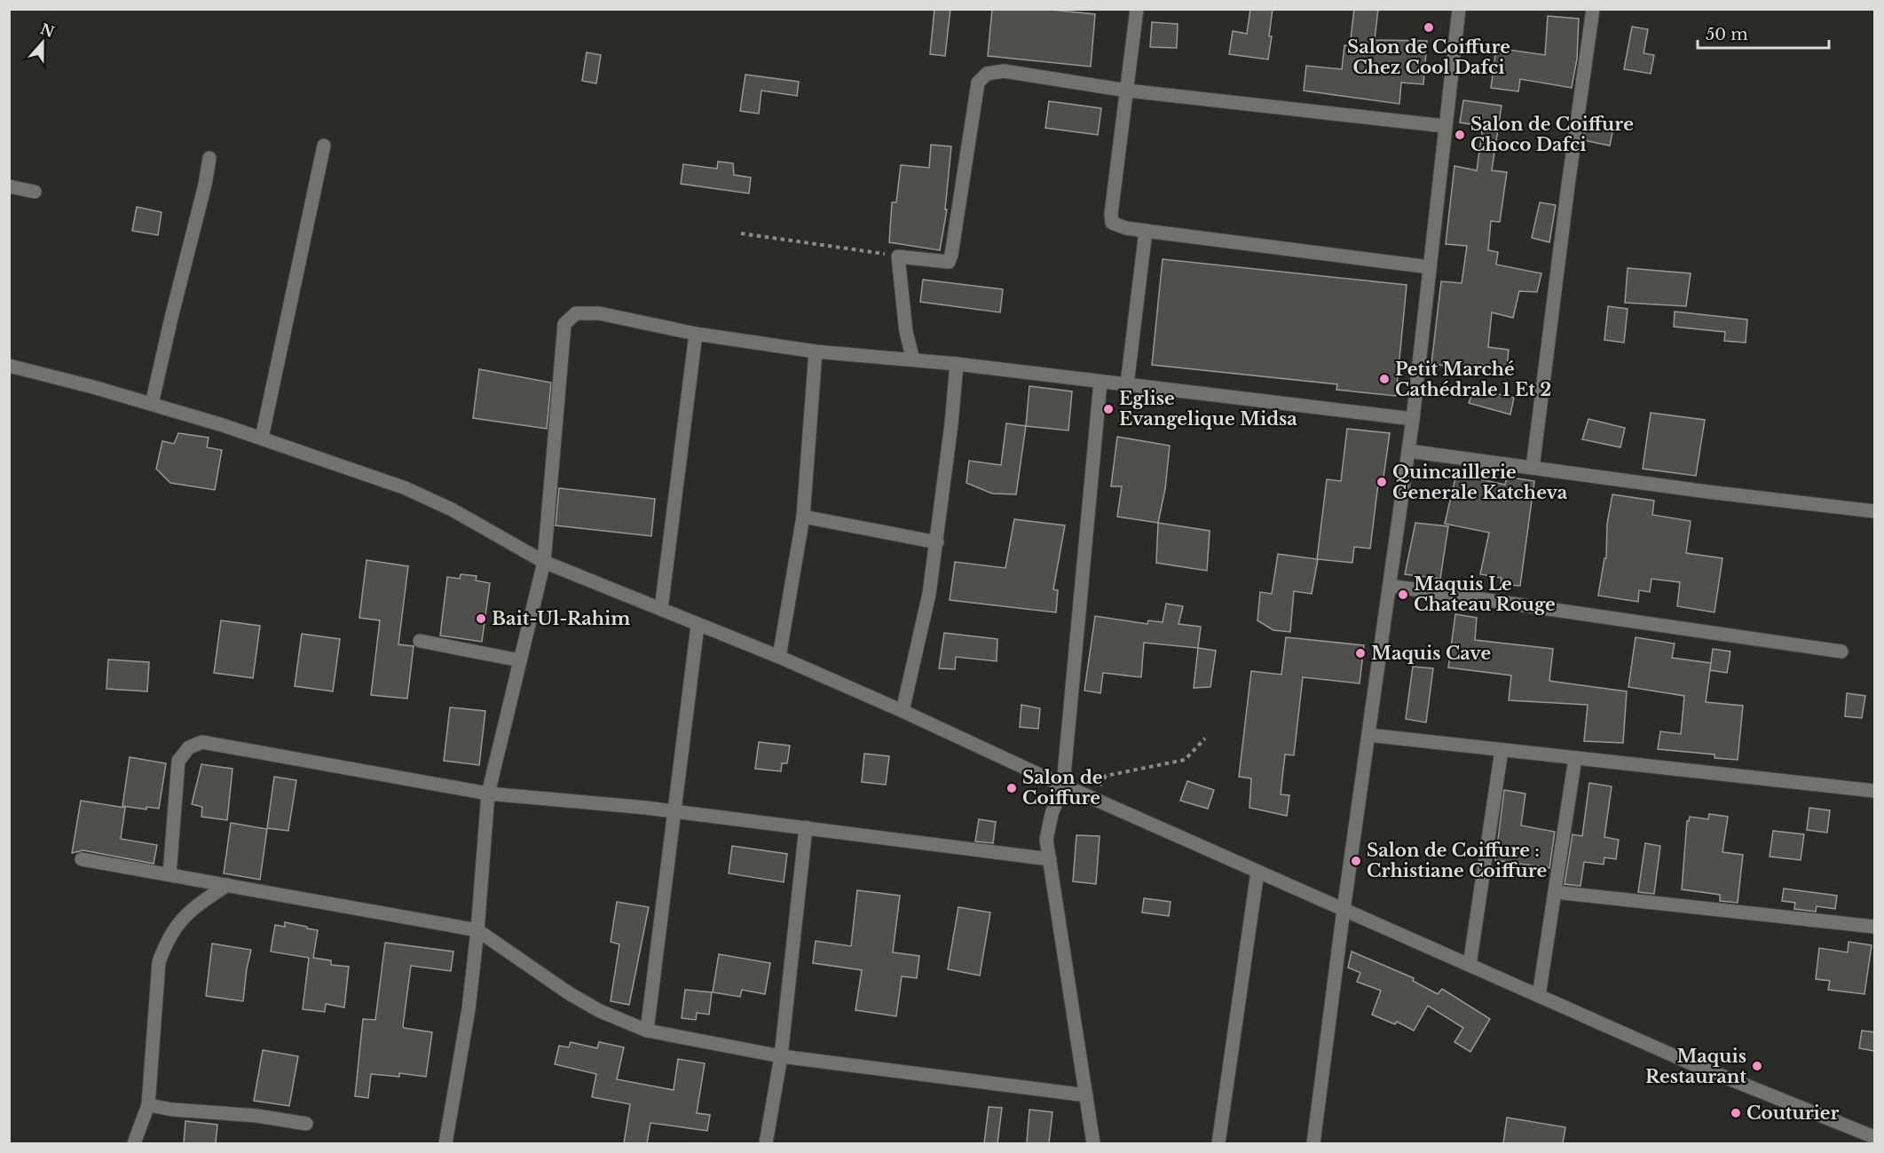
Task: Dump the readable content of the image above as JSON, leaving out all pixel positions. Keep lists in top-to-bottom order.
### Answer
{
  "places": [
    "Salon de Coiffure Chez Cool Dafci",
    "Salon de Coiffure Choco Dafci",
    "Petit Marché Cathédrale 1 Et 2",
    "Eglise Evangelique Midsa",
    "Quincaillerie Generale Katcheva",
    "Maquis Le Chateau Rouge",
    "Bait-Ul-Rahim",
    "Maquis Cave",
    "Salon de Coiffure",
    "Salon de Coiffure : Crhistiane Coiffure",
    "Maquis Restaurant",
    "Couturier"
  ],
  "scale_bar": "50 m",
  "north": "top"
}
